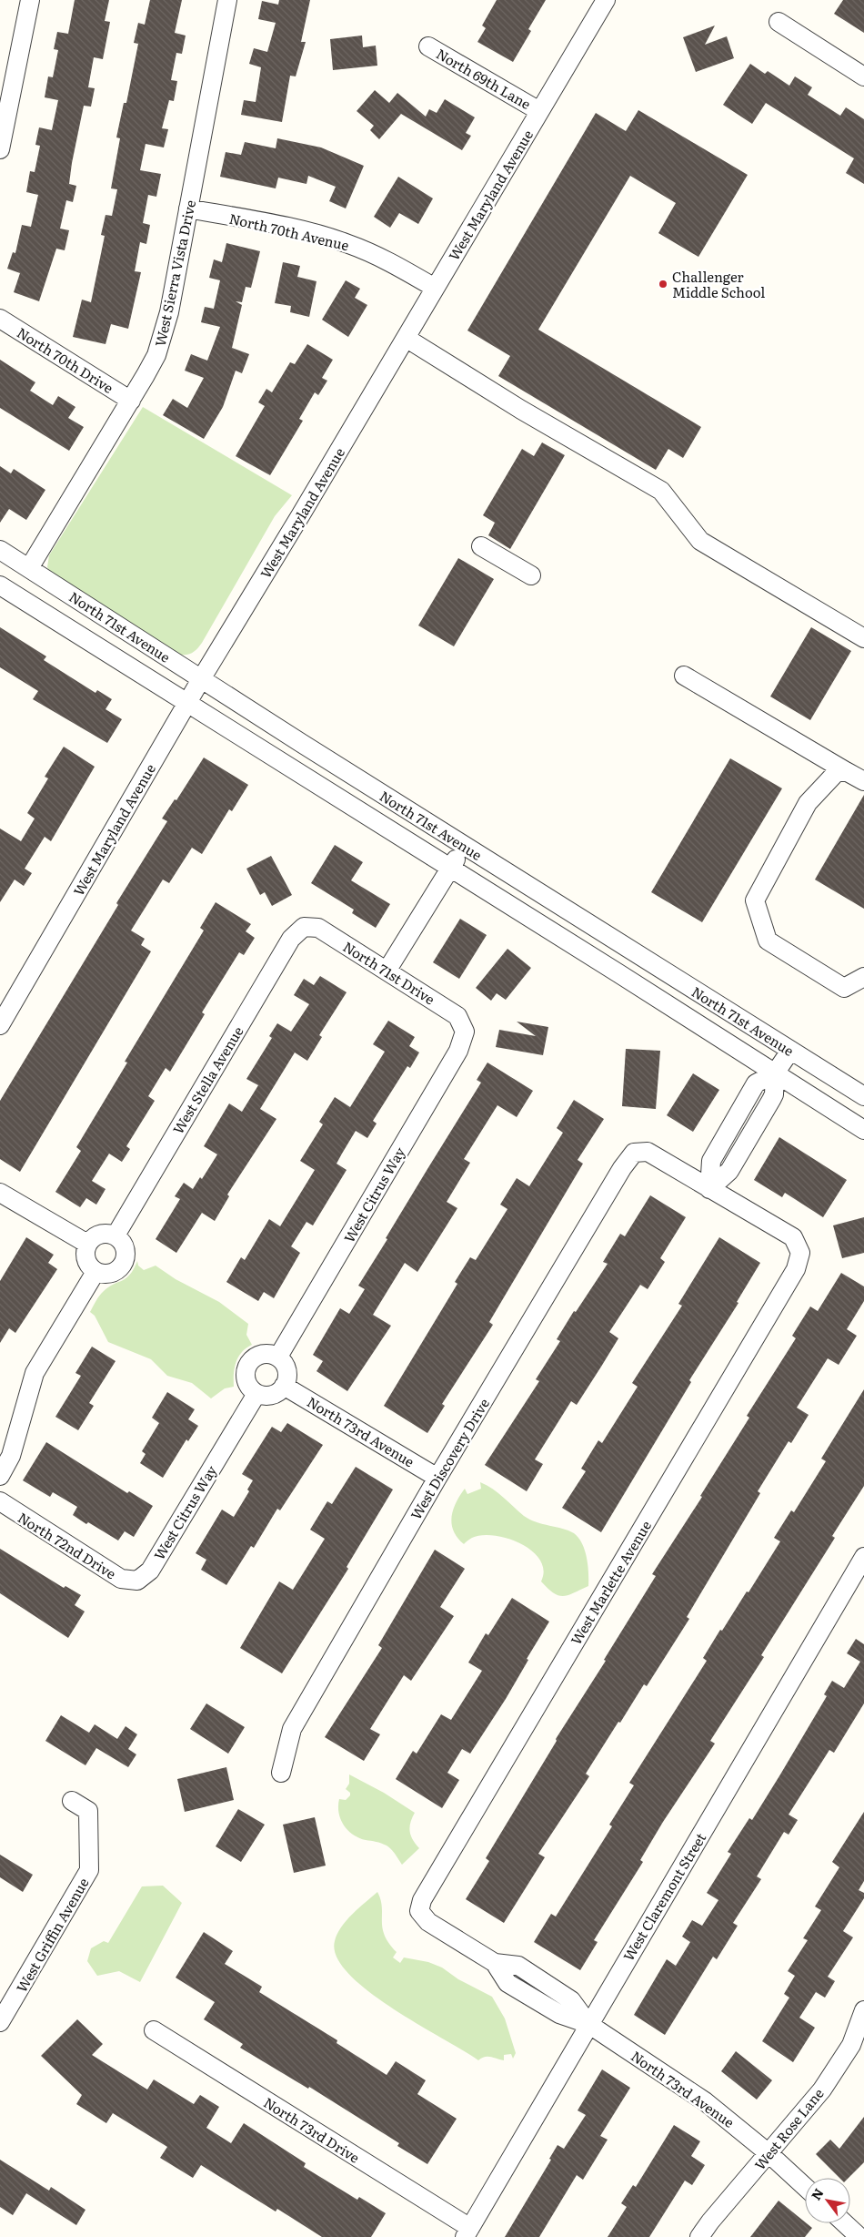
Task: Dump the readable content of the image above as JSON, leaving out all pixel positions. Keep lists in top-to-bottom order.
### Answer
{
  "streets": {
    "street": [
      "North 69th Lane",
      "West Maryland Avenue",
      "North 70th Avenue",
      "West Sierra Vista Drive",
      "North 70th Drive",
      "North 71st Avenue",
      "North 71st Drive",
      "West Stella Avenue",
      "West Citrus Way",
      "North 73rd Avenue",
      "West Discovery Drive",
      "North 72nd Drive",
      "West Marlette Avenue",
      "West Claremont Street",
      "West Griffin Avenue",
      "West Rose Lane",
      "North 73rd Drive"
    ]
  },
  "crossings": [
    ["North 69th Lane", "West Maryland Avenue"],
    ["West Maryland Avenue", "North 70th Avenue"],
    ["West Maryland Avenue", "North 71st Avenue"],
    ["North 70th Avenue", "West Sierra Vista Drive"],
    ["West Sierra Vista Drive", "North 70th Drive"],
    ["West Sierra Vista Drive", "North 71st Avenue"],
    ["North 71st Drive", "West Stella Avenue"],
    ["North 71st Drive", "West Citrus Way"],
    ["West Citrus Way", "North 73rd Avenue"],
    ["West Citrus Way", "North 72nd Drive"],
    ["North 73rd Avenue", "West Discovery Drive"],
    ["North 73rd Avenue", "West Marlette Avenue"],
    ["North 73rd Avenue", "West Claremont Street"],
    ["North 73rd Avenue", "West Rose Lane"],
    ["West Discovery Drive", "West Marlette Avenue"],
    ["West Claremont Street", "North 73rd Drive"]
  ],
  "places": ["Challenger Middle School"],
  "north": "top left"
}
